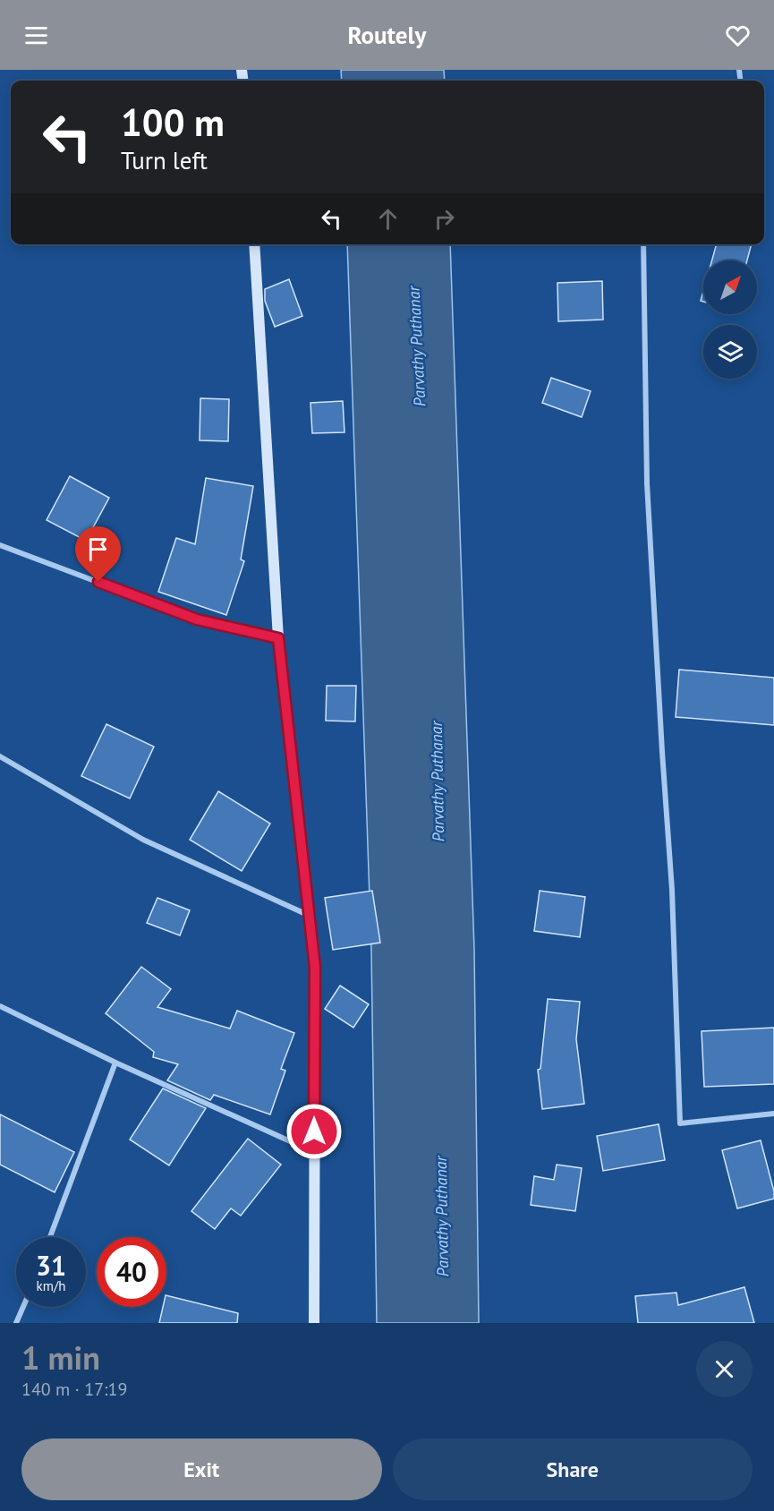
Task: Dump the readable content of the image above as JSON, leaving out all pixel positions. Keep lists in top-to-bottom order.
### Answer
{
  "water": ["Parvathy Puthanar"],
  "north": "top right",
  "page": {
    "header": "Routely",
    "turn": ["100 m", "Turn left"],
    "speed": "31 km/h",
    "limit": "40",
    "heading": ["1 min", "140 m · 17:19"],
    "buttons": ["Exit", "Share"]
  }
}
